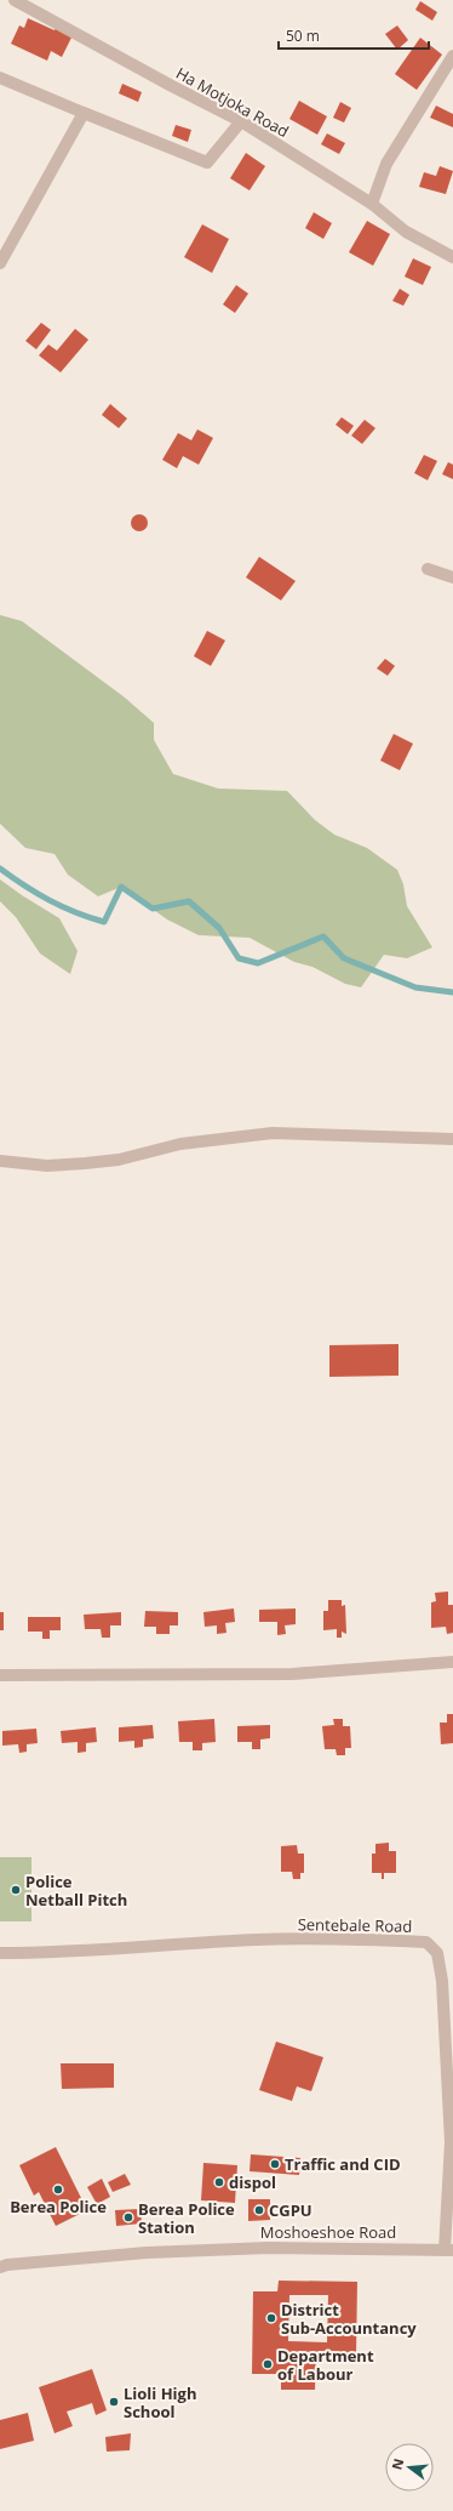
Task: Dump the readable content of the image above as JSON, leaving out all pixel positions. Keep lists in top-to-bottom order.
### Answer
{
  "streets": {
    "street": ["Ha Motjoka Road", "Sentebale Road", "Moshoeshoe Road"]
  },
  "crossings": [
    ["Sentebale Road", "Moshoeshoe Road"]
  ],
  "places": [
    "Police Netball Pitch",
    "Traffic and CID",
    "dispol",
    "Berea Police",
    "CGPU",
    "Berea Police Station",
    "District Sub-Accountancy",
    "Department of Labour",
    "Lioli High School"
  ],
  "scale_bar": "50 m",
  "north": "left"
}
